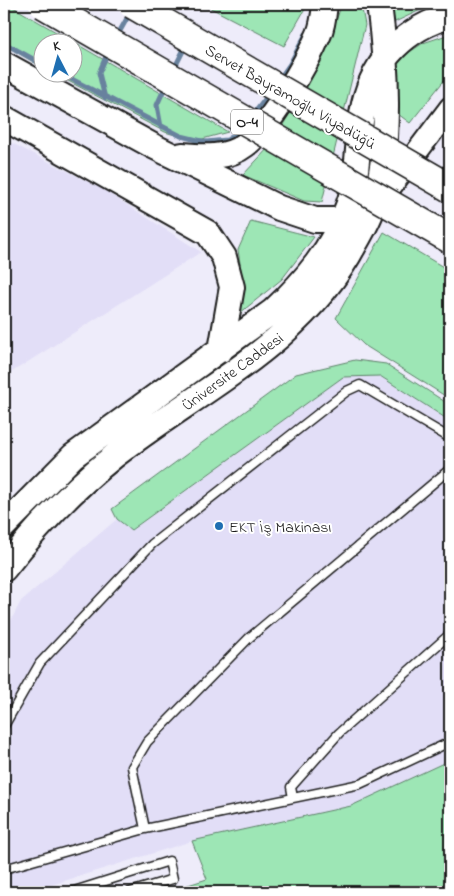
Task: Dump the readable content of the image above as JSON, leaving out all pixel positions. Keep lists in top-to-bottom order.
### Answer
{
  "streets": {
    "highway": ["Servet Bayramoğlu Viyadüğü", "O-4"],
    "main road": ["Üniversite Caddesi"]
  },
  "places": ["EKT İş Makinası"],
  "north": "top"
}
